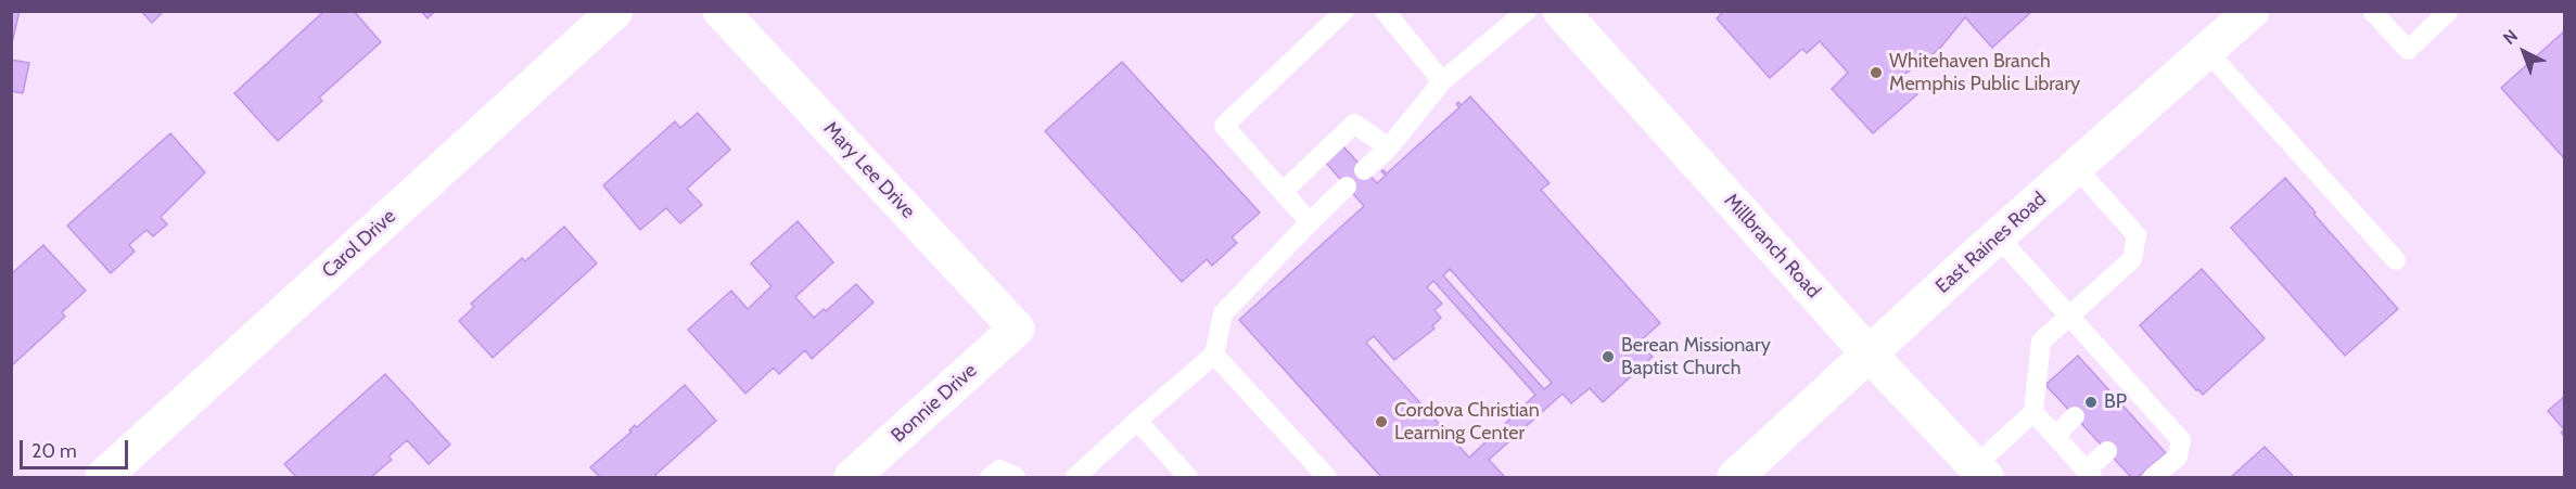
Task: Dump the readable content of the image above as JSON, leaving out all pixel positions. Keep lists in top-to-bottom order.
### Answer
{
  "streets": {
    "street": [
      "Mary Lee Drive",
      "East Raines Road",
      "Carol Drive",
      "Millbranch Road",
      "Bonnie Drive"
    ]
  },
  "crossings": [
    ["Mary Lee Drive", "Bonnie Drive"],
    ["East Raines Road", "Millbranch Road"]
  ],
  "places": [
    "Whitehaven Branch Memphis Public Library",
    "Berean Missionary Baptist Church",
    "BP",
    "Cordova Christian Learning Center"
  ],
  "scale_bar": "20 m",
  "north": "top left"
}
